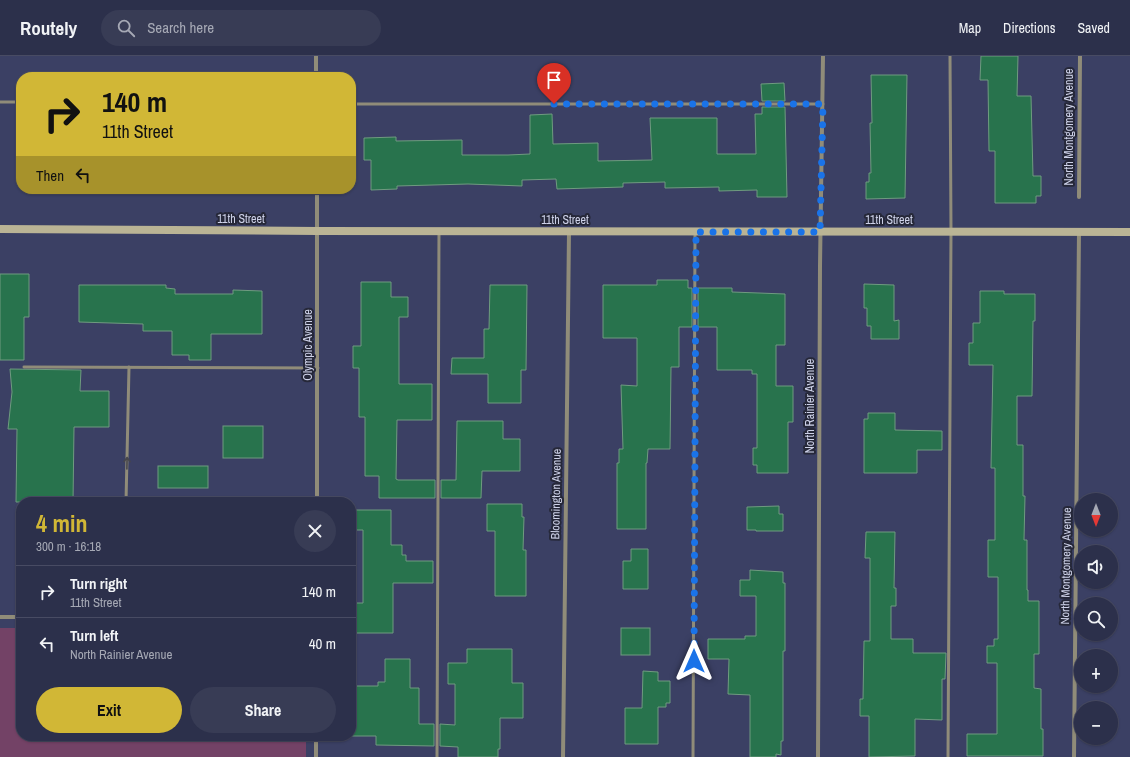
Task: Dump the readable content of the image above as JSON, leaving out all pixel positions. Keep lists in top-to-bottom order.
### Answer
{
  "streets": {
    "main road": ["11th Street"],
    "street": [
      "North Montgomery Avenue",
      "Olympic Avenue",
      "North Rainier Avenue",
      "Bloomington Avenue"
    ]
  },
  "crossings": [
    ["North Montgomery Avenue", "11th Street"],
    ["11th Street", "Olympic Avenue"],
    ["11th Street", "North Rainier Avenue"],
    ["11th Street", "Bloomington Avenue"]
  ],
  "north": "bottom",
  "page": {
    "header": "Routely",
    "search": "Search here",
    "nav": ["Map", "Directions", "Saved"],
    "turn": ["140 m", "11th Street"],
    "then": "Then",
    "map_buttons": ["+", "−"],
    "heading": ["4 min", "300 m · 16:18"],
    "list": [
      {
        "name": "Turn right",
        "note": "11th Street",
        "value": "140 m"
      },
      {
        "name": "Turn left",
        "note": "North Rainier Avenue",
        "value": "40 m"
      }
    ],
    "buttons": ["Exit", "Share"]
  }
}
